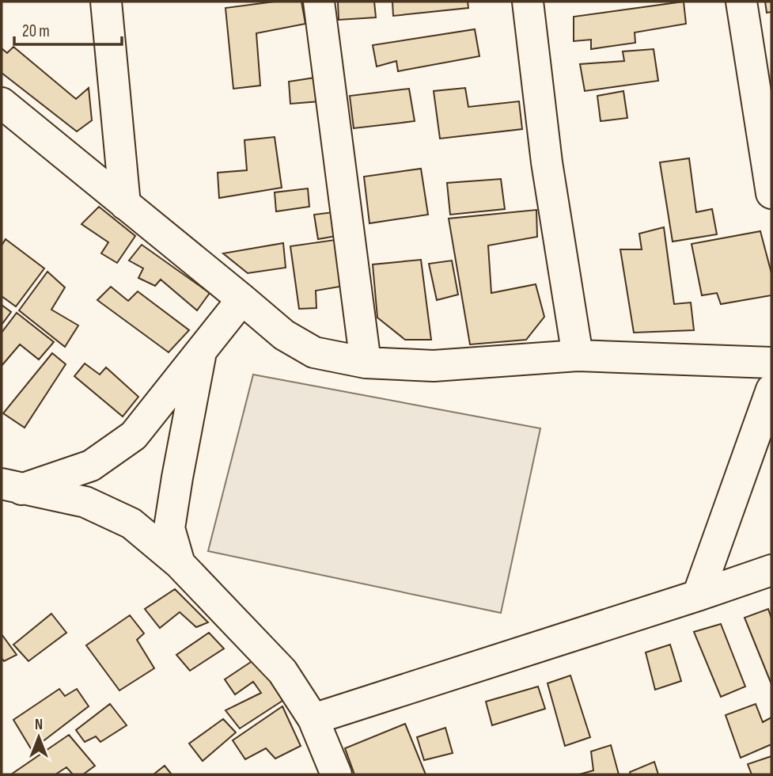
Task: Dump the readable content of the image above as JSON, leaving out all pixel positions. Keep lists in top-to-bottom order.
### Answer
{
  "scale_bar": "20 m",
  "north": "top"
}
